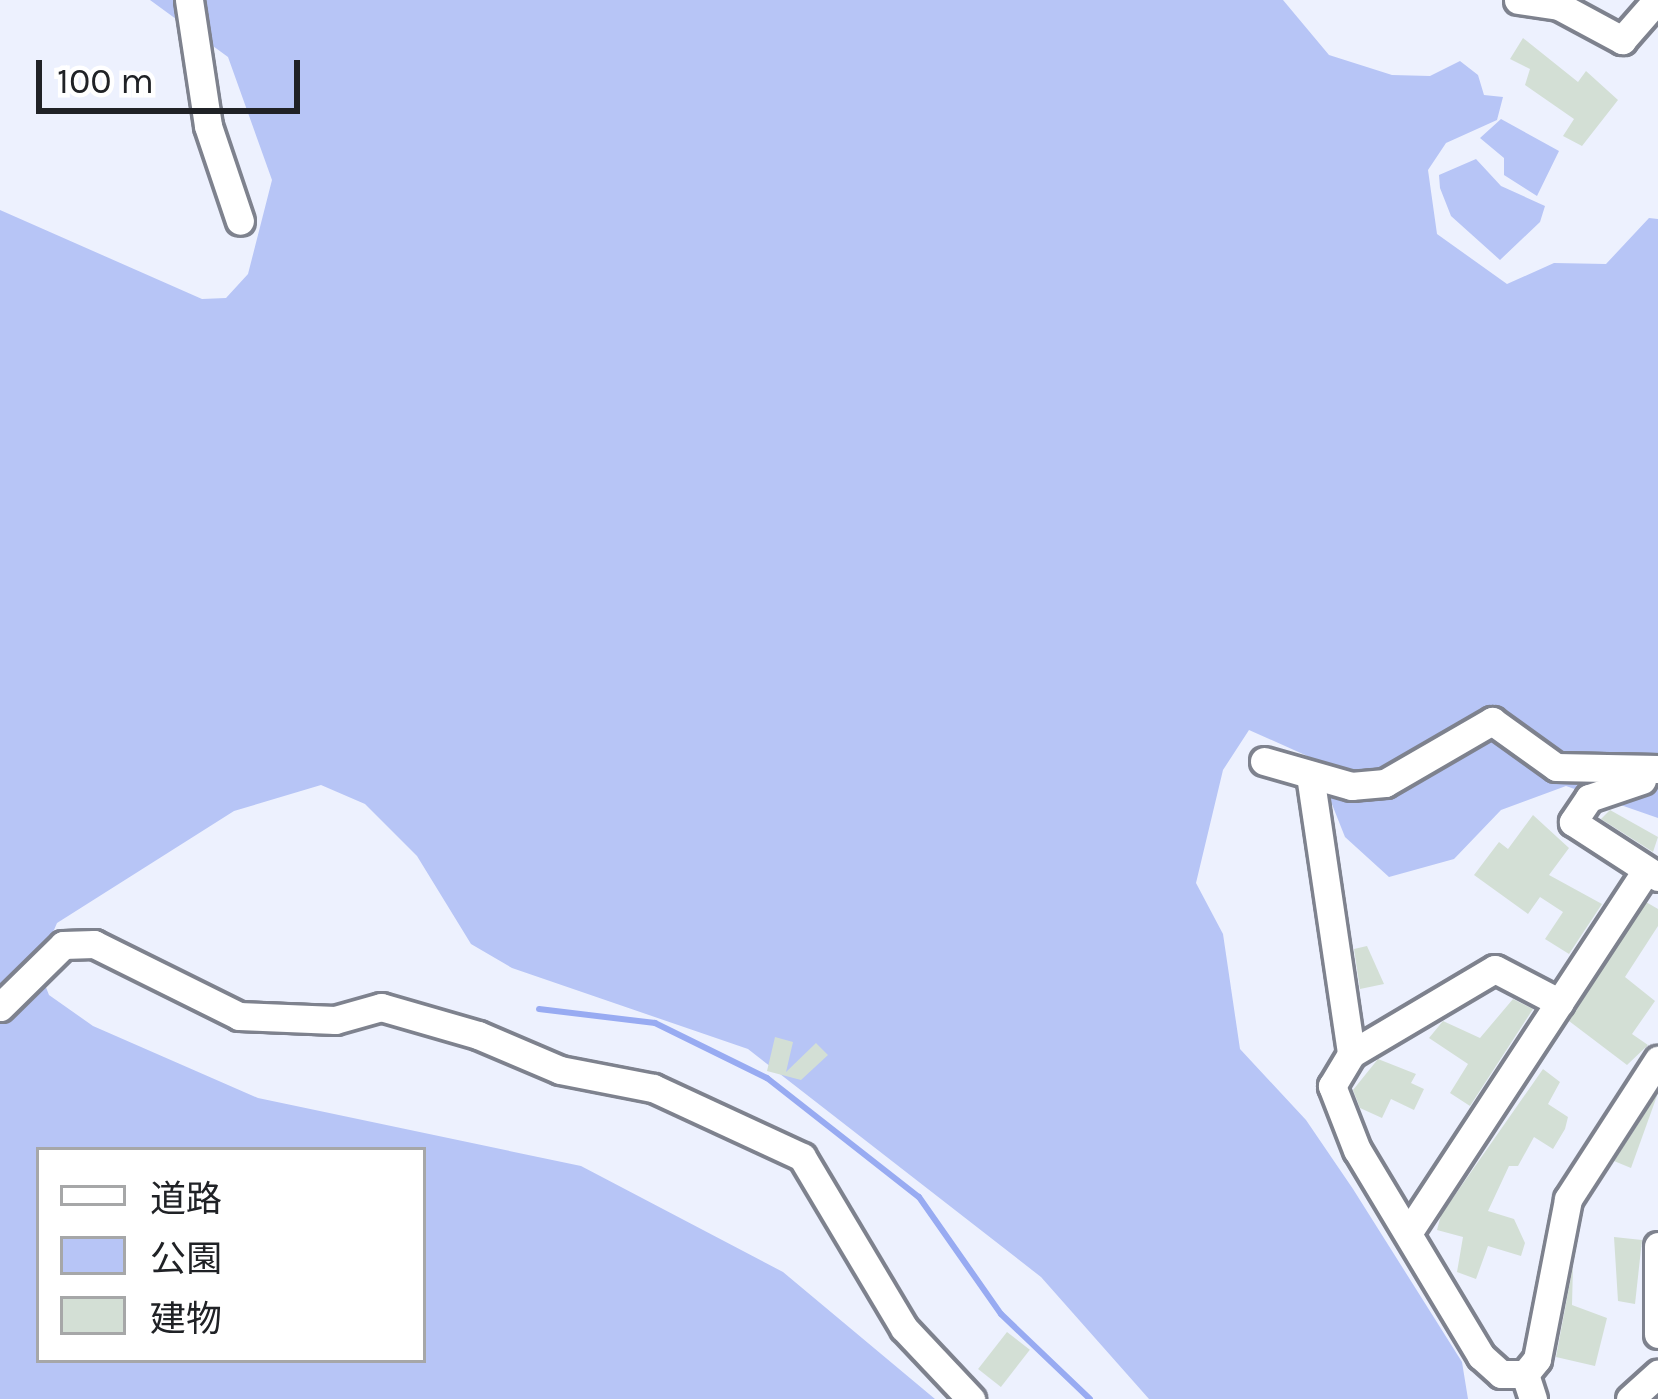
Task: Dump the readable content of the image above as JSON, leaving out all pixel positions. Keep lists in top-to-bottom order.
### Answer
{
  "legend": ["道路", "公園", "建物"],
  "scale_bar": "100 m"
}
